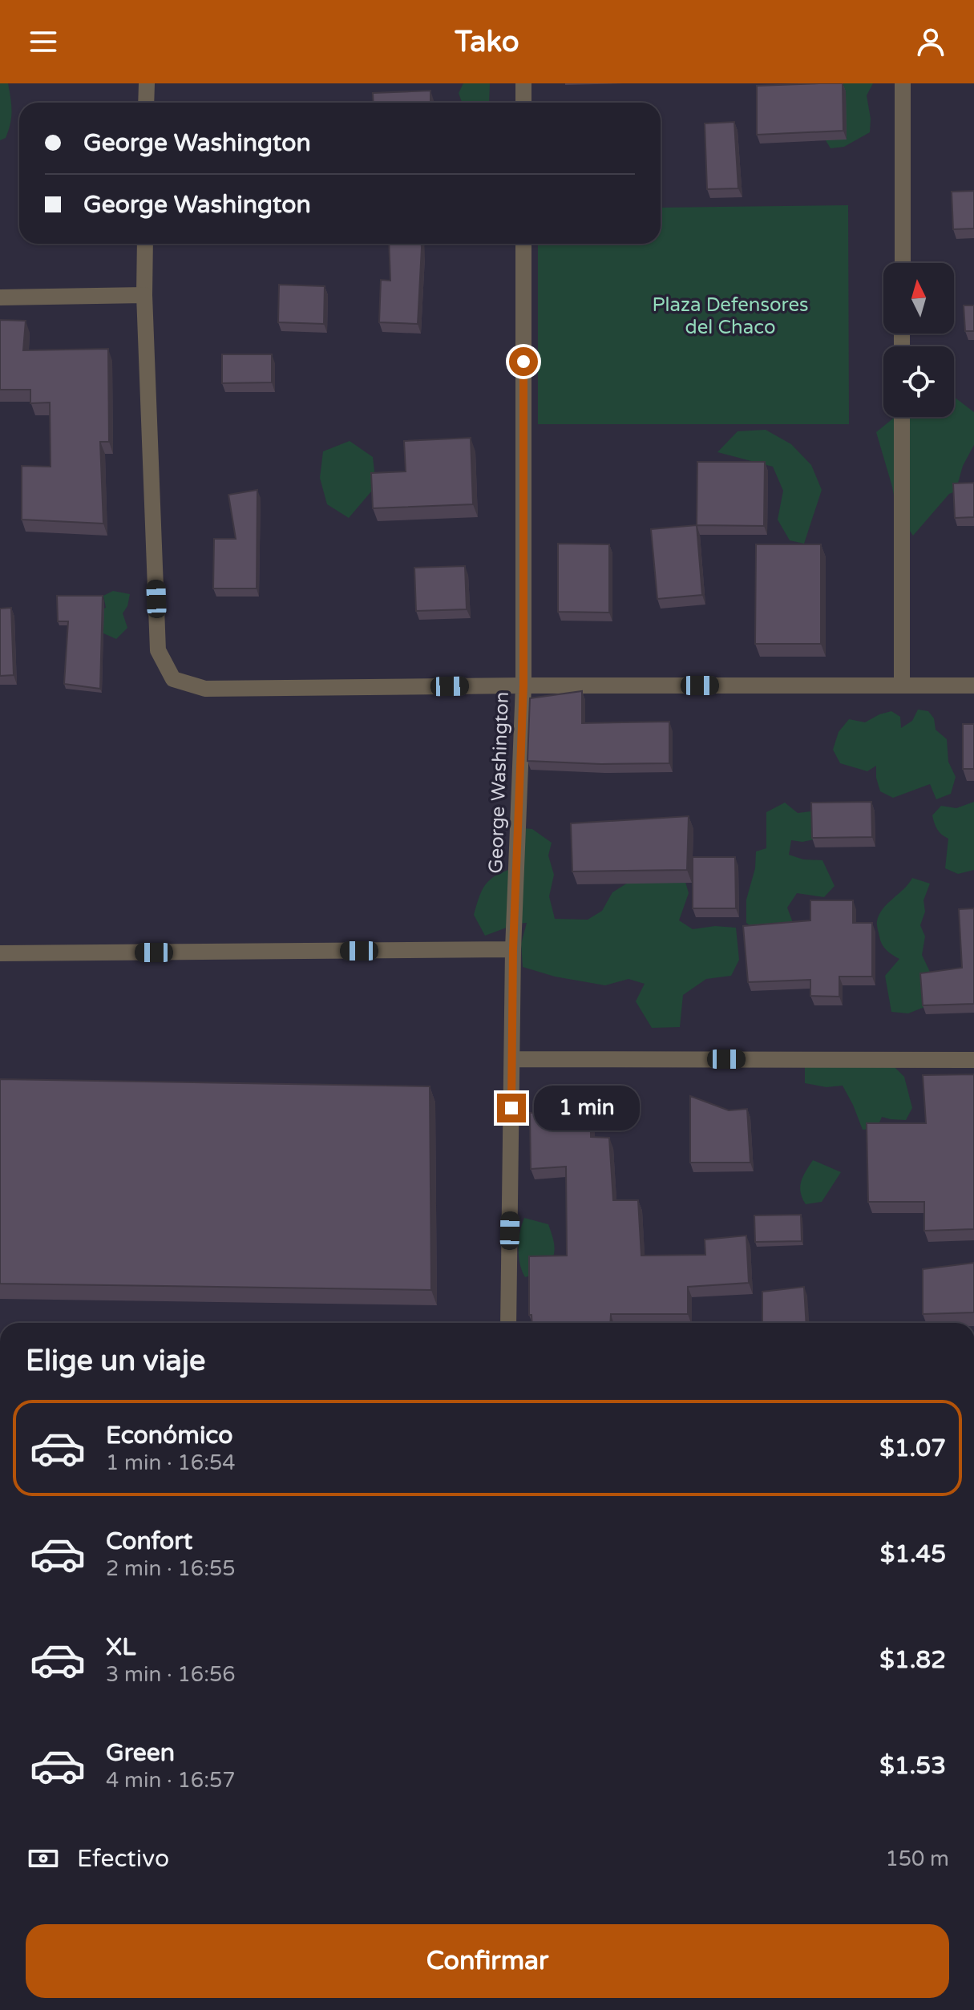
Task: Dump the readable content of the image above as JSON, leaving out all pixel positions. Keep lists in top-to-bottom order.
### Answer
{
  "streets": {
    "street": ["George Washington"]
  },
  "parks": ["Plaza Defensores del Chaco"],
  "north": "top",
  "page": {
    "header": "Tako",
    "banner": ["George Washington", "George Washington"],
    "bubble": "1 min",
    "heading": "Elige un viaje",
    "list": [
      {
        "name": "Económico",
        "note": "1 min · 16:54",
        "value": "$1.07"
      },
      {
        "name": "Confort",
        "note": "2 min · 16:55",
        "value": "$1.45"
      },
      {
        "name": "XL",
        "note": "3 min · 16:56",
        "value": "$1.82"
      },
      {
        "name": "Green",
        "note": "4 min · 16:57",
        "value": "$1.53"
      }
    ],
    "pay": ["Efectivo", "150 m"],
    "buttons": "Confirmar"
  }
}
